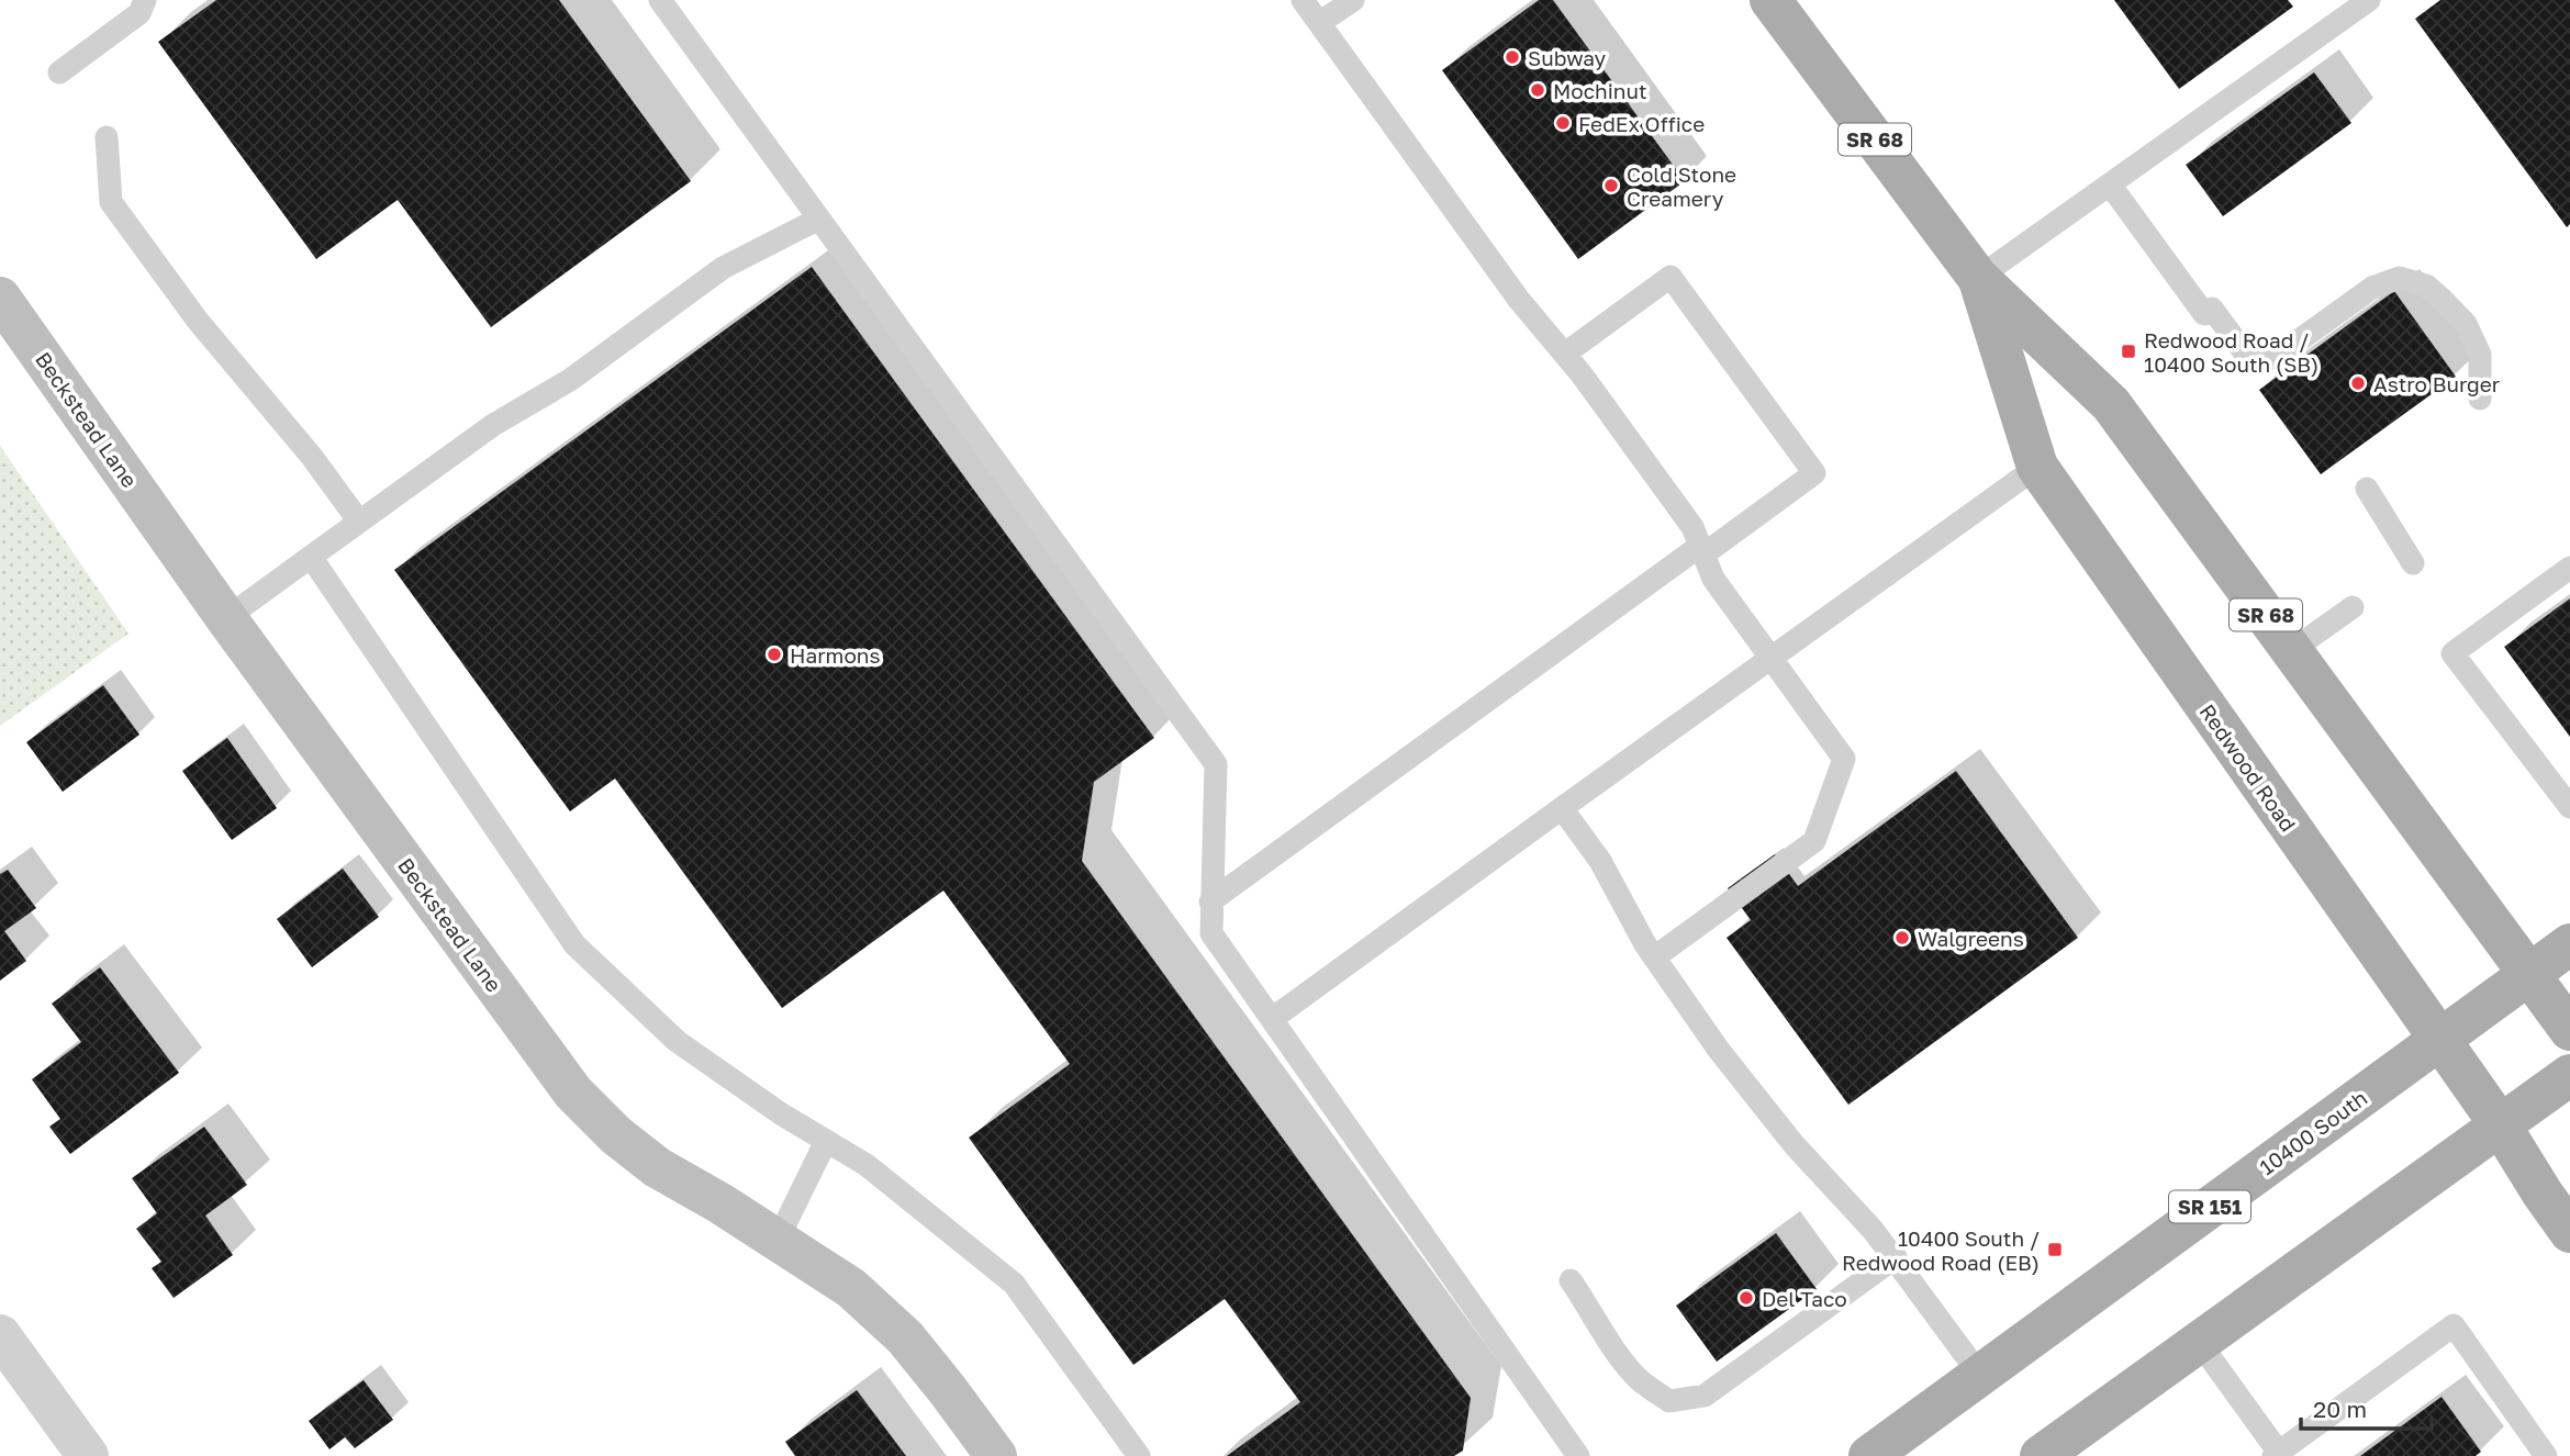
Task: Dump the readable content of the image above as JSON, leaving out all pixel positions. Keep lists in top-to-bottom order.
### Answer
{
  "streets": {
    "main road": [
      "SR 68",
      "Redwood Road",
      "10400 South",
      "SR 151"
    ],
    "street": ["Beckstead Lane"]
  },
  "crossings": [
    ["Redwood Road", "10400 South"]
  ],
  "places": {
    "other": [
      "Subway",
      "Mochinut",
      "FedEx Office",
      "Cold Stone Creamery",
      "Astro Burger",
      "Harmons",
      "Walgreens",
      "Del Taco"
    ],
    "transit": ["Redwood Road / 10400 South (SB)", "10400 South / Redwood Road (EB)"]
  },
  "scale_bar": "20 m"
}
